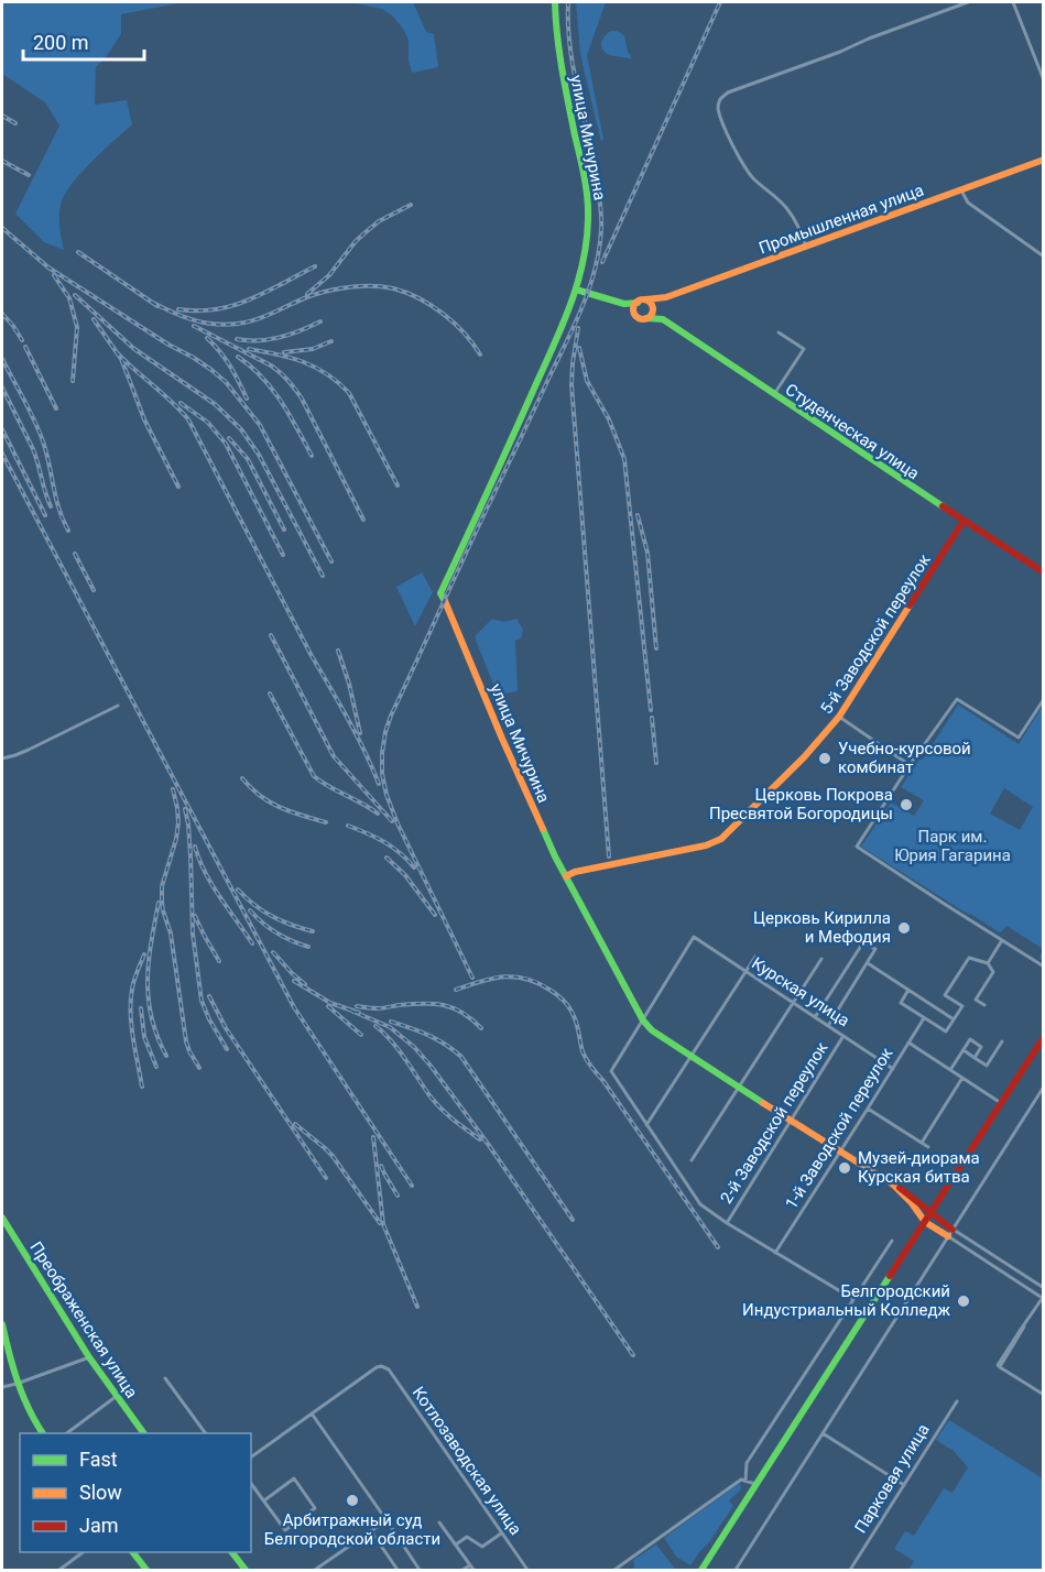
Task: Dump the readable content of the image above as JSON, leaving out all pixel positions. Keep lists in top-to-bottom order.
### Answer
{
  "streets": {
    "street": [
      "улица Мичурина",
      "Промышленная улица",
      "Студенческая улица",
      "5-й Заводской переулок",
      "Курская улица",
      "2-й Заводской переулок",
      "1-й Заводской переулок",
      "Преображенская улица",
      "Котлозаводская улица",
      "Парковая улица"
    ]
  },
  "crossings": [
    ["улица Мичурина", "5-й Заводской переулок"],
    ["улица Мичурина", "Курская улица"],
    ["улица Мичурина", "2-й Заводской переулок"],
    ["улица Мичурина", "1-й Заводской переулок"],
    ["Студенческая улица", "5-й Заводской переулок"],
    ["Курская улица", "2-й Заводской переулок"],
    ["Курская улица", "1-й Заводской переулок"]
  ],
  "parks": ["Парк им. Юрия Гагарина"],
  "places": [
    "Учебно-курсовой комбинат",
    "Церковь Покрова Пресвятой Богородицы",
    "Церковь Кирилла и Мефодия",
    "Музей-диорама Курская битва",
    "Белгородский Индустриальный Колледж",
    "Арбитражный суд Белгородской области"
  ],
  "legend": ["Fast", "Slow", "Jam"],
  "scale_bar": "200 m"
}
